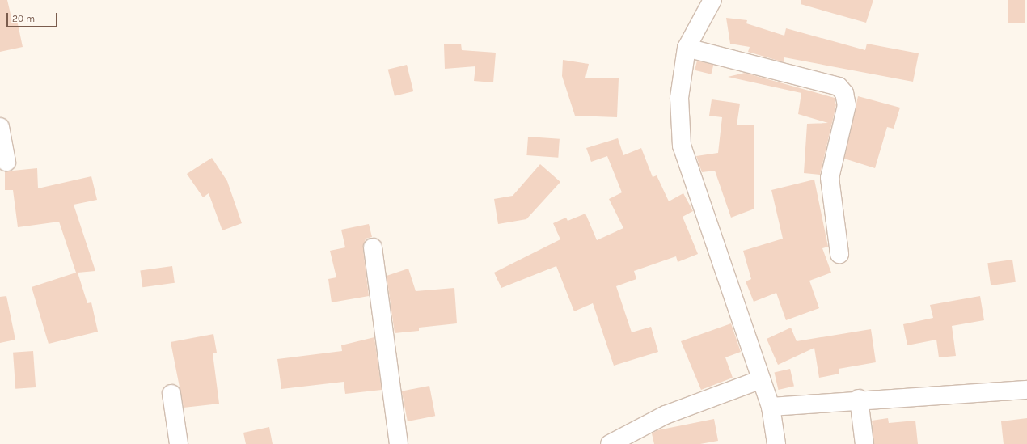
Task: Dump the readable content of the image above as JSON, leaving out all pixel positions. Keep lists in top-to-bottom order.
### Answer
{
  "scale_bar": "20 m"
}
